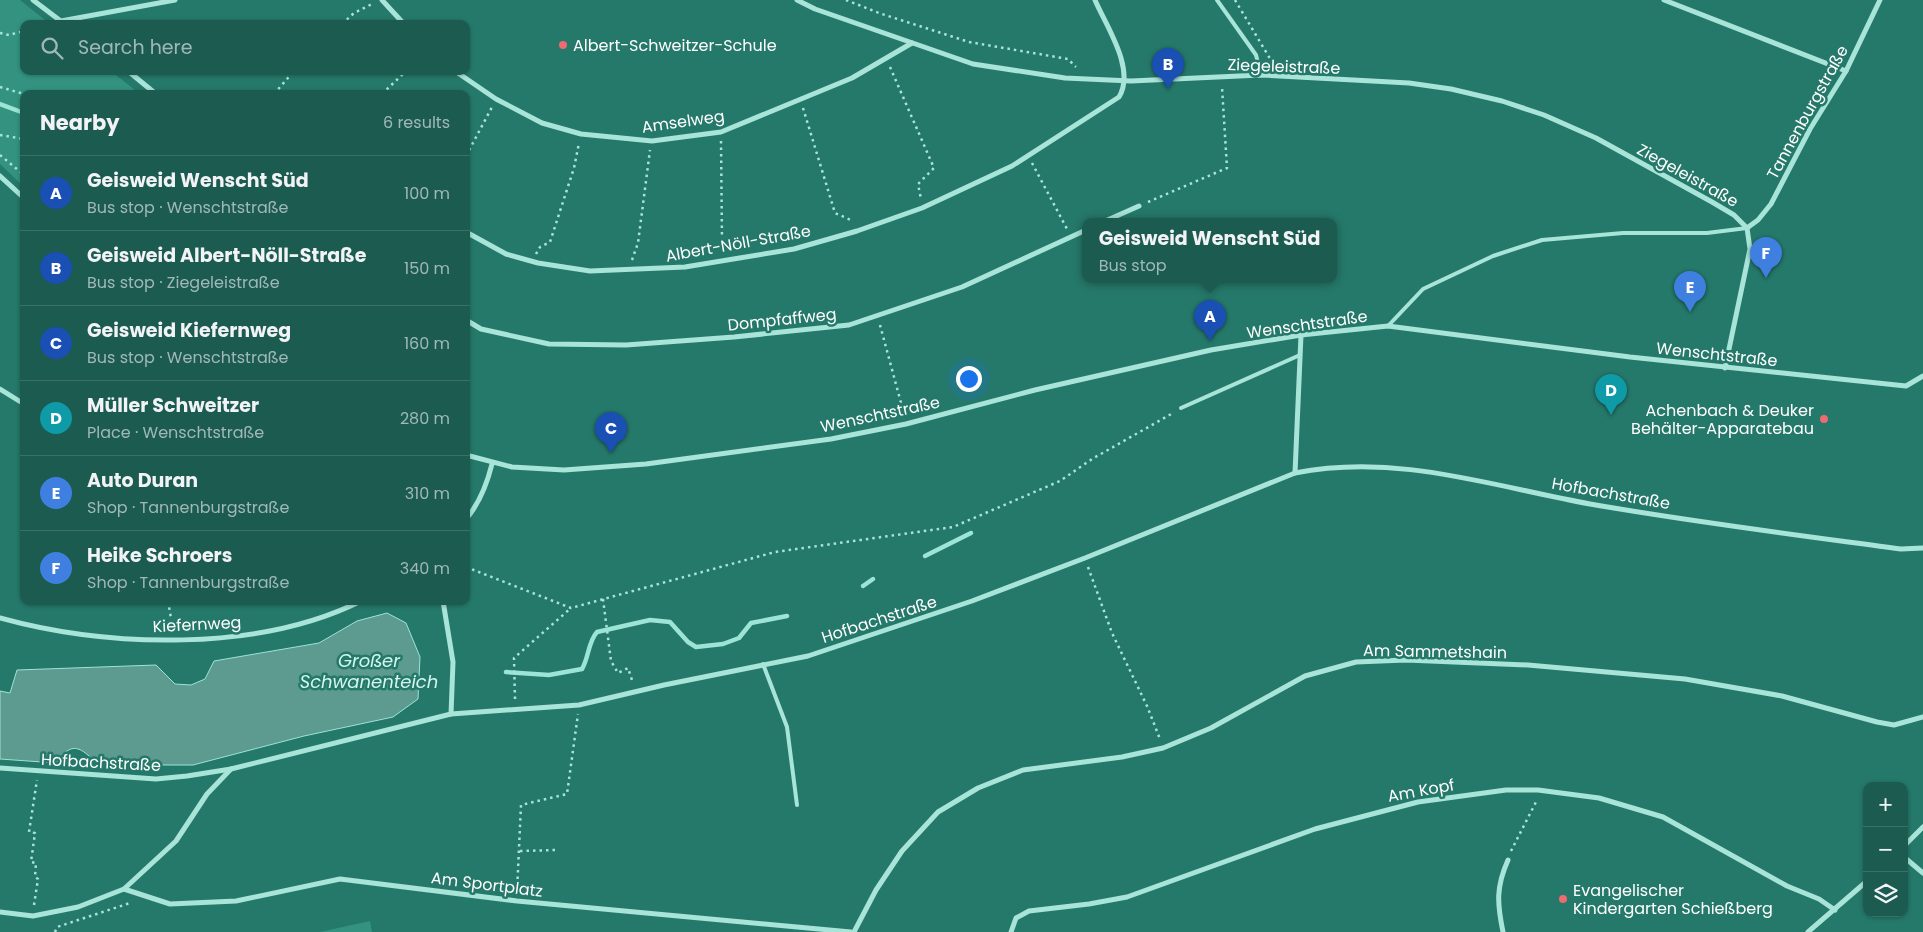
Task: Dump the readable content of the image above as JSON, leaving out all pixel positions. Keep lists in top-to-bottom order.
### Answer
{
  "streets": {
    "street": [
      "Ziegeleistraße",
      "Tannenburgstraße",
      "Amselweg",
      "Albert-Nöll-Straße",
      "Dompfaffweg",
      "Wenschtstraße",
      "Hofbachstraße",
      "Kiefernweg",
      "Am Sammetshain",
      "Am Kopf",
      "Am Sportplatz"
    ]
  },
  "crossings": [
    ["Ziegeleistraße", "Tannenburgstraße"],
    ["Ziegeleistraße", "Amselweg"],
    ["Ziegeleistraße", "Albert-Nöll-Straße"],
    ["Ziegeleistraße", "Wenschtstraße"],
    ["Tannenburgstraße", "Wenschtstraße"],
    ["Am Sammetshain", "Am Sportplatz"]
  ],
  "water": ["Großer Schwanenteich"],
  "places": ["Albert-Schweitzer-Schule", "Achenbach & Deuker Behälter-Apparatebau", "Evangelischer Kindergarten Schießberg"],
  "page": {
    "search": "Search here",
    "pins": [
      "B",
      "F",
      "E",
      "A",
      "D",
      "C"
    ],
    "heading": ["Nearby", "6 results"],
    "list": [
      {
        "mark": "A",
        "name": "Geisweid Wenscht Süd",
        "note": "Bus stop · Wenschtstraße",
        "value": "100 m"
      },
      {
        "mark": "B",
        "name": "Geisweid Albert-Nöll-Straße",
        "note": "Bus stop · Ziegeleistraße",
        "value": "150 m"
      },
      {
        "mark": "C",
        "name": "Geisweid Kiefernweg",
        "note": "Bus stop · Wenschtstraße",
        "value": "160 m"
      },
      {
        "mark": "D",
        "name": "Müller Schweitzer",
        "note": "Place · Wenschtstraße",
        "value": "280 m"
      },
      {
        "mark": "E",
        "name": "Auto Duran",
        "note": "Shop · Tannenburgstraße",
        "value": "310 m"
      },
      {
        "mark": "F",
        "name": "Heike Schroers",
        "note": "Shop · Tannenburgstraße",
        "value": "340 m"
      }
    ],
    "popup": ["Geisweid Wenscht Süd", "Bus stop"],
    "map_buttons": ["+", "−"]
  }
}
